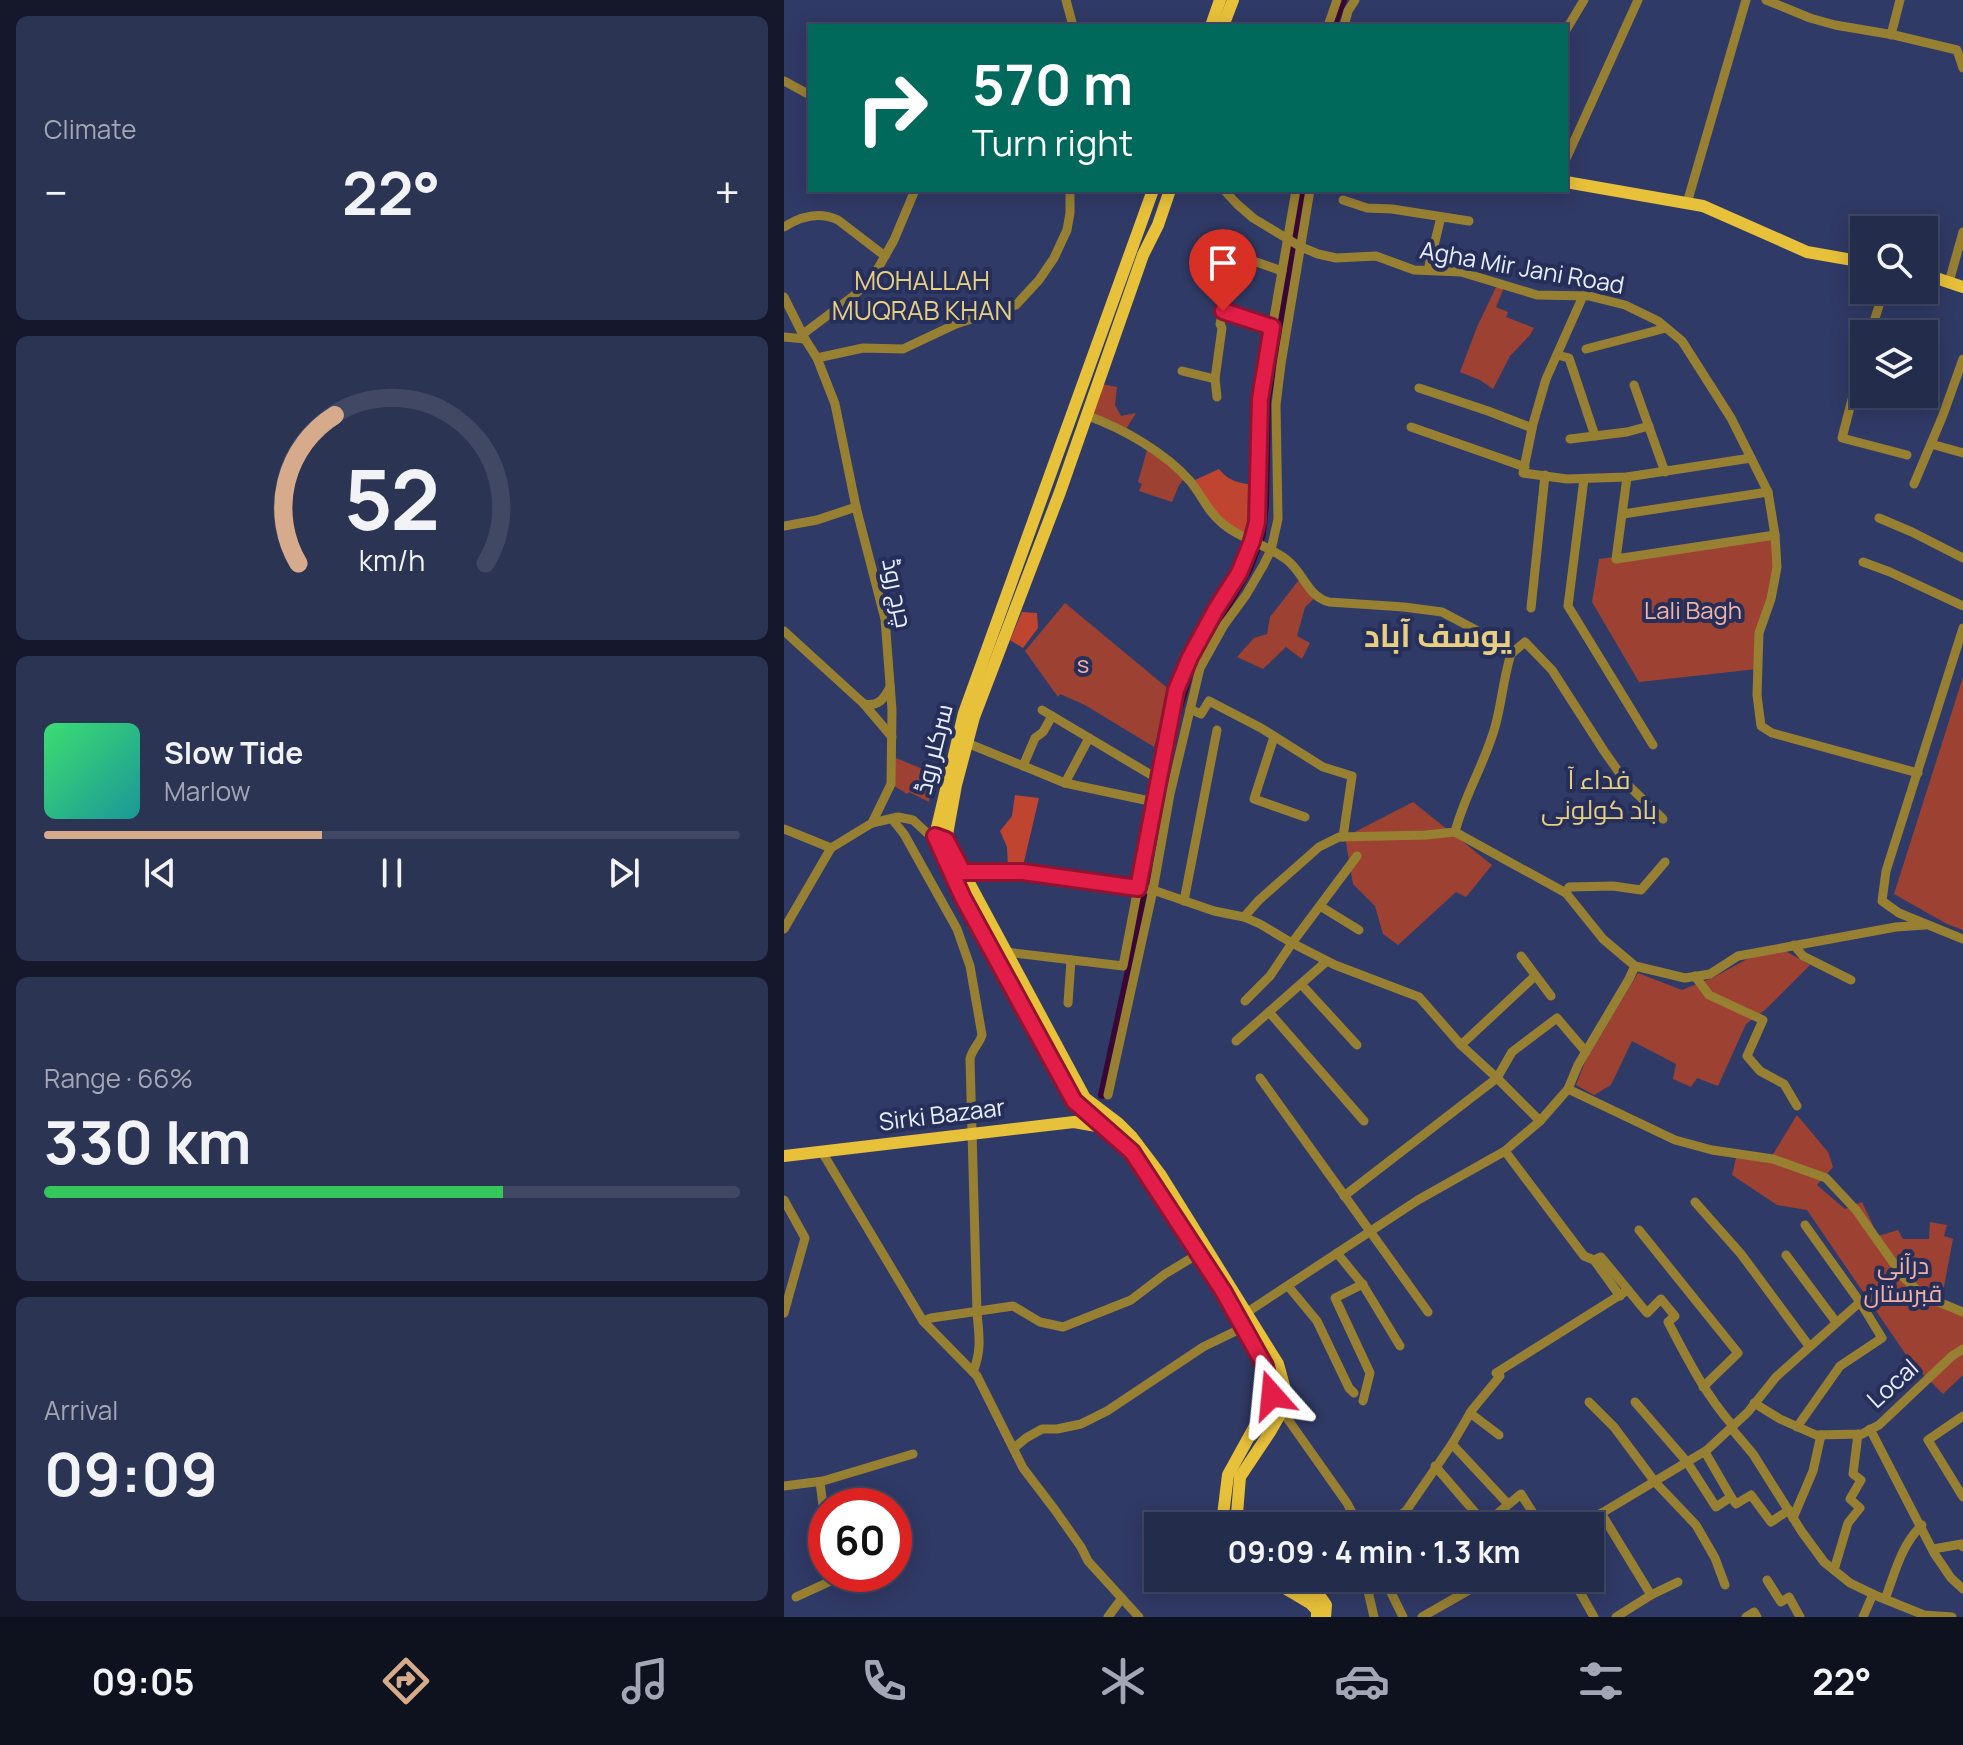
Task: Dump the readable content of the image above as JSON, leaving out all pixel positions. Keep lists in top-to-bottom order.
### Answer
{
  "streets": {
    "main road": ["سرکلر روڈ", "Sirki Bazaar"],
    "street": ["Agha Mir Jani Road", "چرچ روڈ", "Local"]
  },
  "districts": ["MOHALLAH MUQRAB KHAN", "یوسف آباد", "فداء آ باد کولونی"],
  "parks": ["Lali Bagh", "s", "درآنی قبرستان"],
  "page": {
    "tile": [
      "Climate",
      ["Range · 66%", "330 km"],
      ["Arrival", "09:09"]
    ],
    "turn": ["570 m", "Turn right"],
    "heat": ["−", "22°", "+"],
    "song": ["Slow Tide", "Marlow"],
    "limit": "60",
    "trip": "09:09 · 4 min · 1.3 km",
    "tabs": ["09:05", "22°"],
    "gauge": ["52", "km/h"]
  }
}
